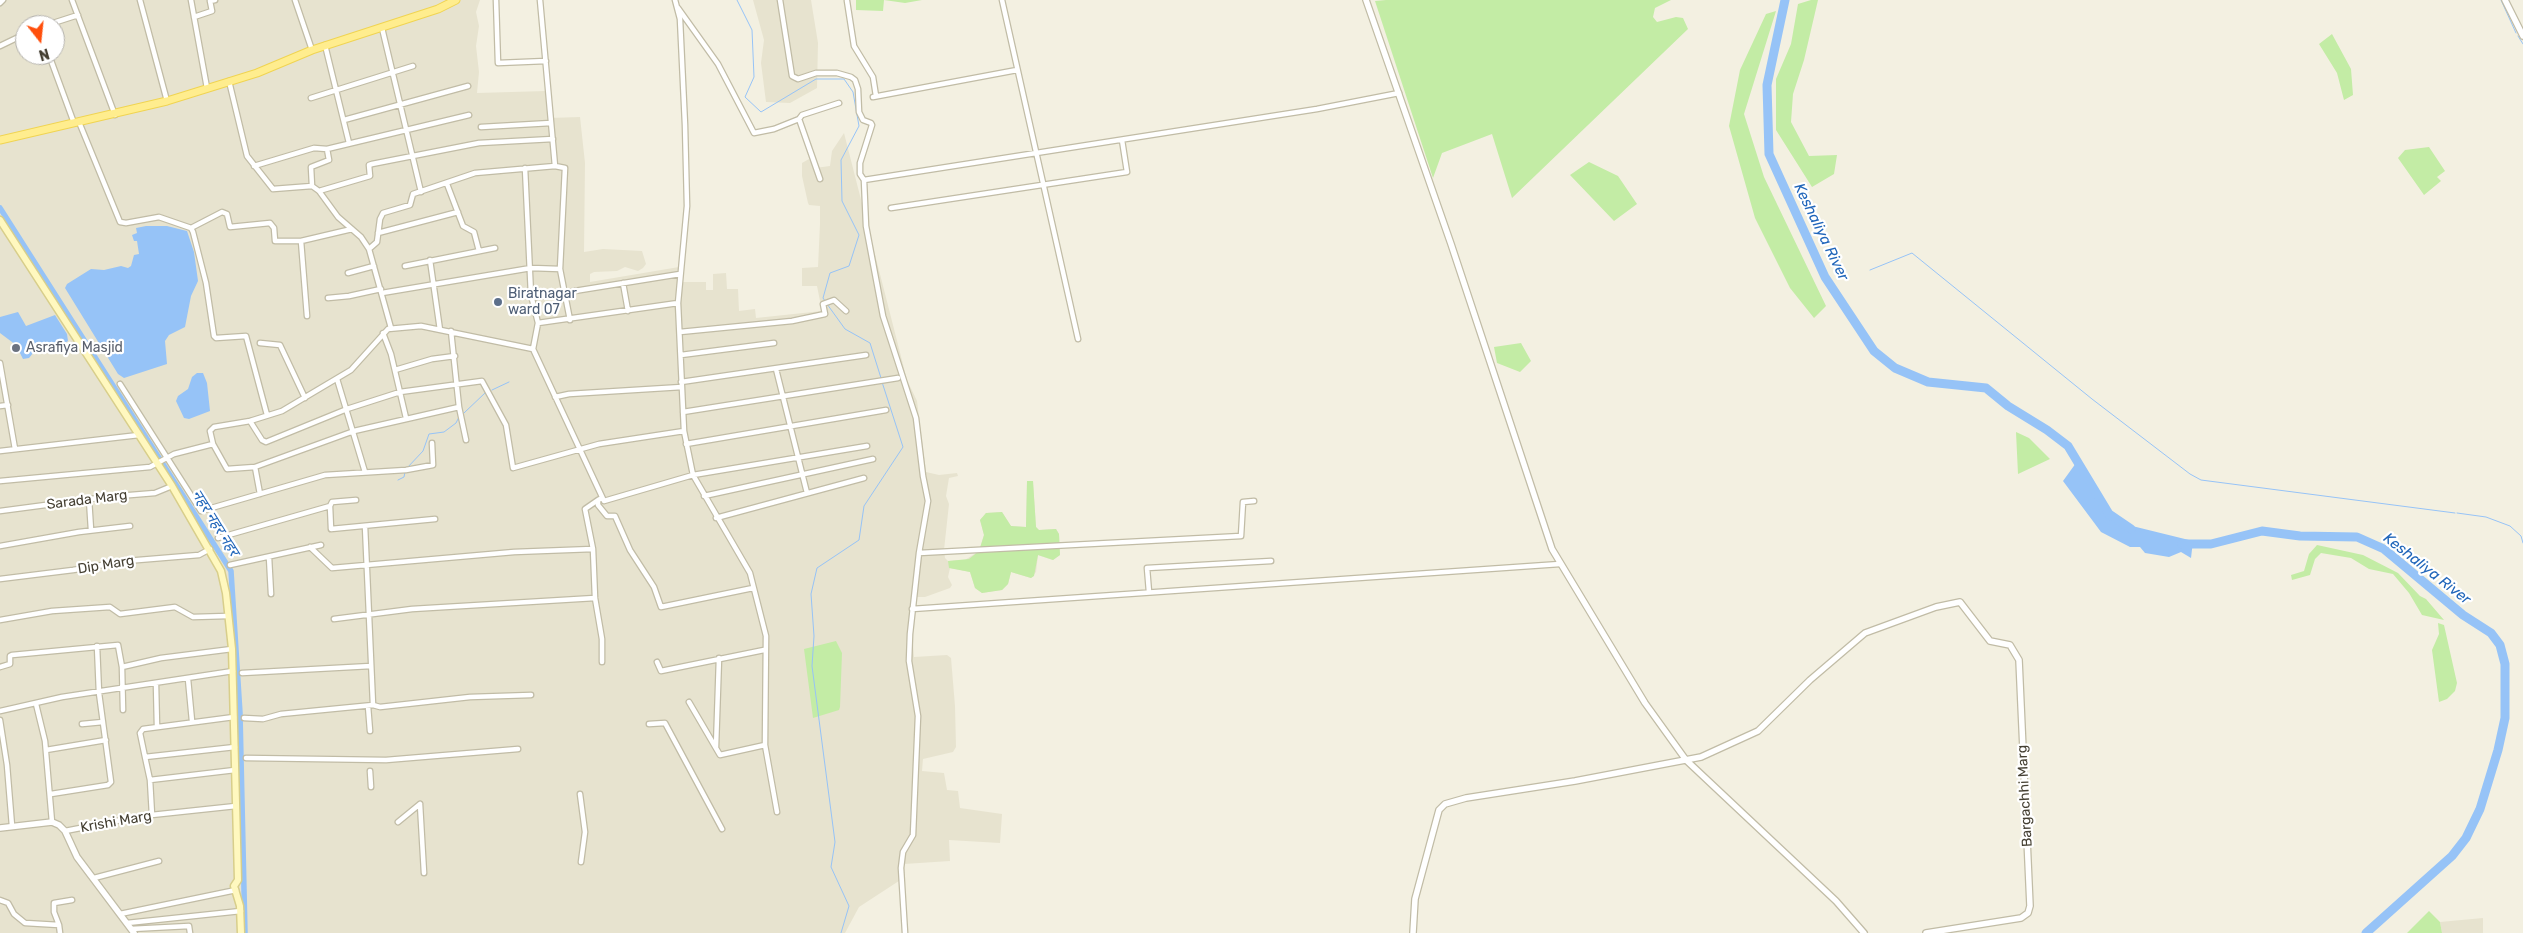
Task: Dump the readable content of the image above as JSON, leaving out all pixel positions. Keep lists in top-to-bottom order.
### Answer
{
  "streets": {
    "street": [
      "Sarada Marg",
      "Dip Marg",
      "Bargachhi Marg",
      "Krishi Marg"
    ]
  },
  "water": ["Keshaliya River", "नहर नहर नहर"],
  "places": ["Biratnagar ward 07", "Asrafiya Masjid"],
  "north": "bottom"
}
